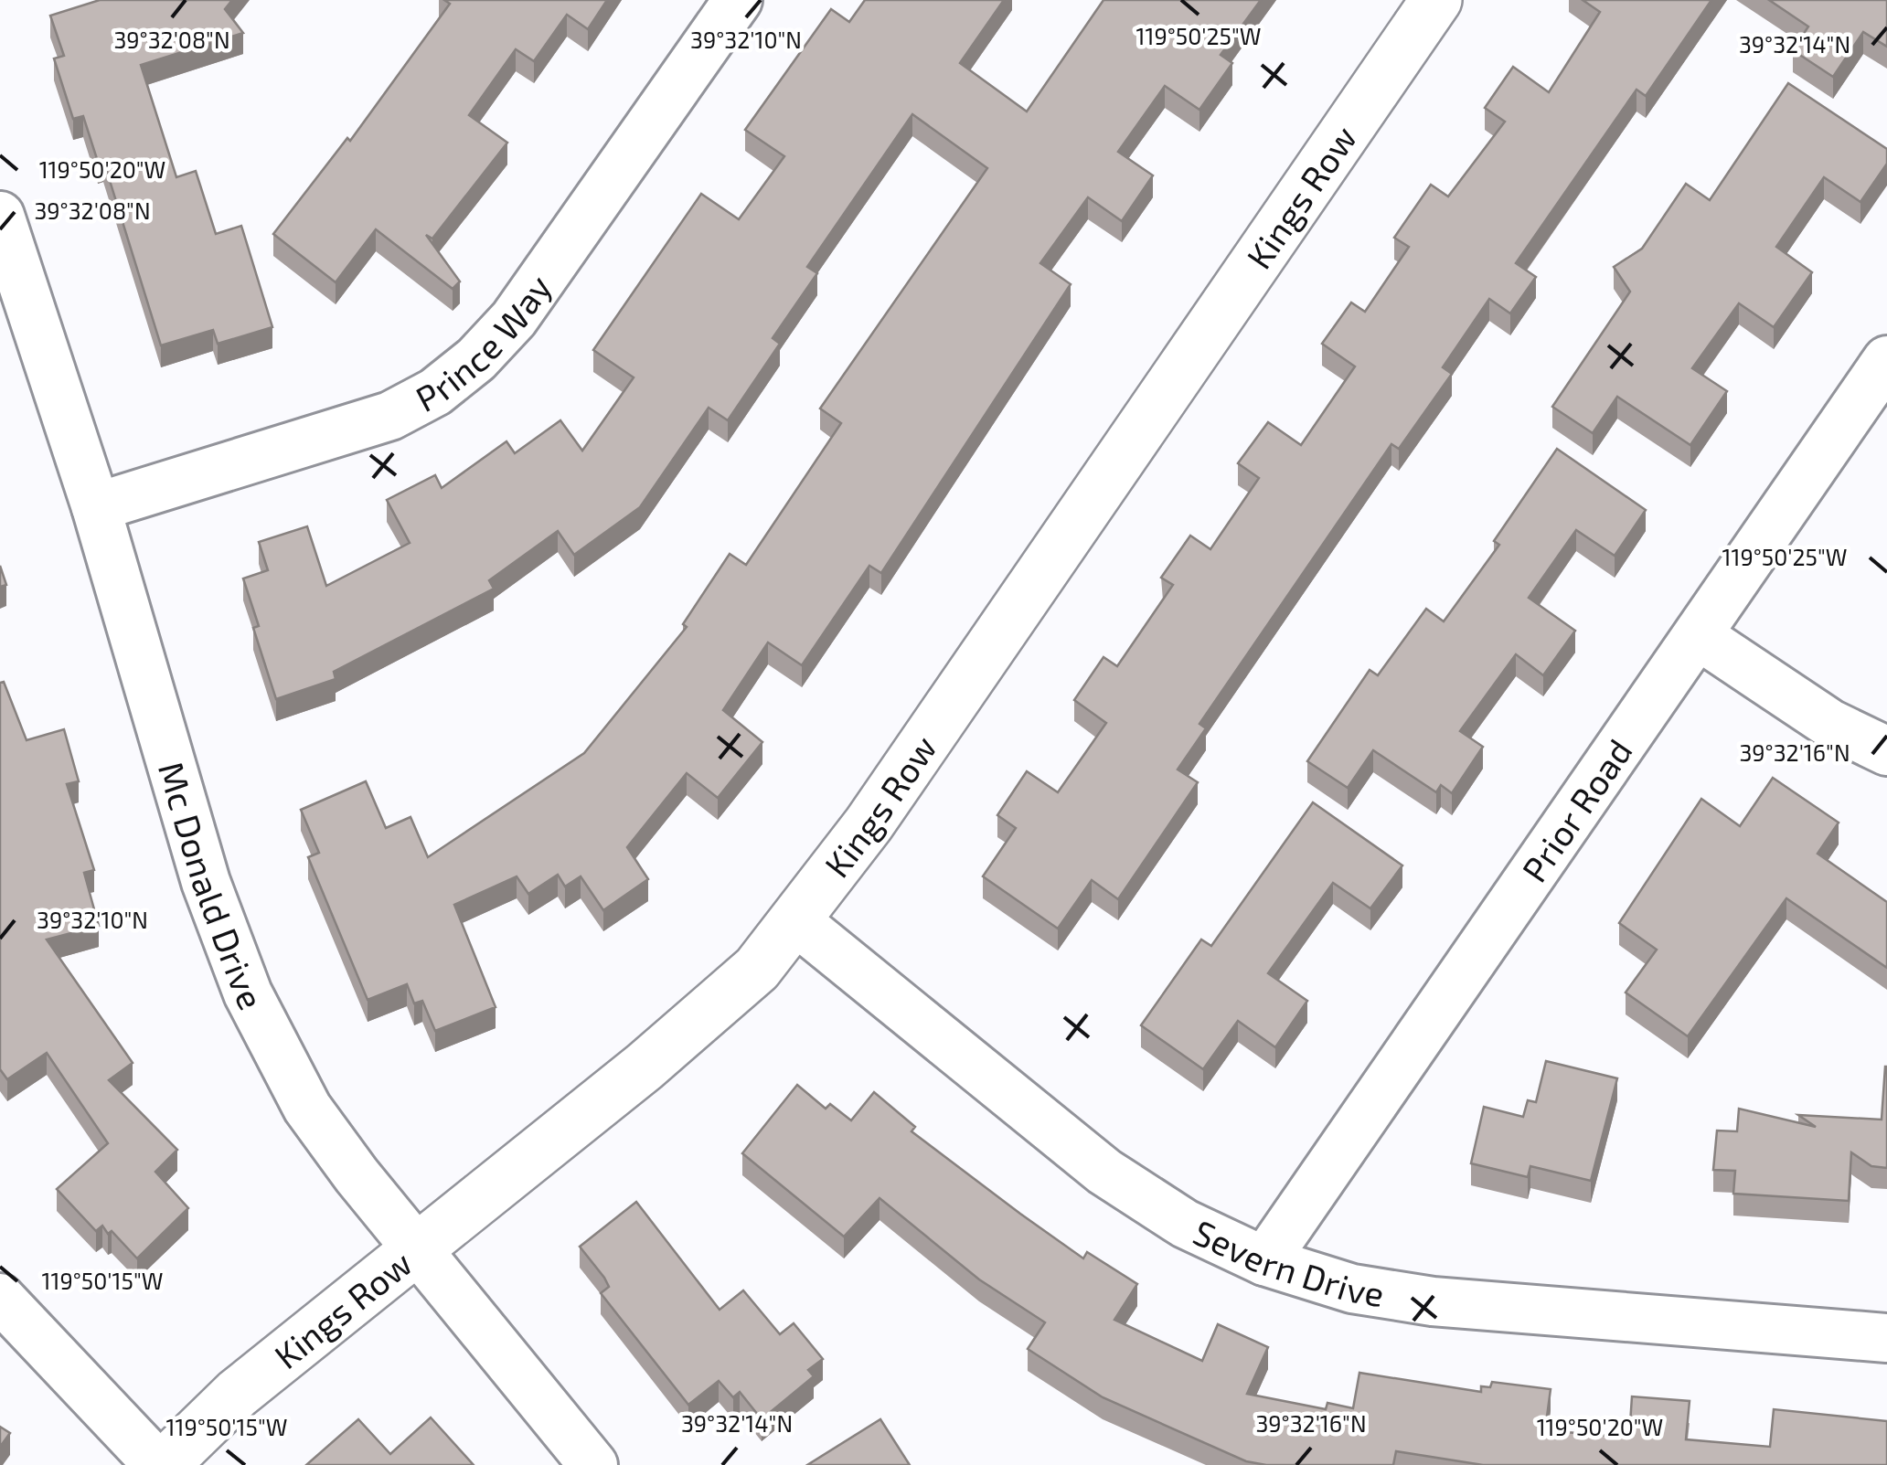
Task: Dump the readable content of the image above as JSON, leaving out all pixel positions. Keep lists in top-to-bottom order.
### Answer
{
  "streets": {
    "main road": ["Kings Row"],
    "street": [
      "Prince Way",
      "Prior Road",
      "Mc Donald Drive",
      "Severn Drive"
    ]
  },
  "crossings": [
    ["Kings Row", "Mc Donald Drive"],
    ["Kings Row", "Severn Drive"],
    ["Prince Way", "Mc Donald Drive"],
    ["Prior Road", "Severn Drive"]
  ],
  "coordinates": [
    "119°50'25\"W",
    "39°32'08\"N",
    "39°32'10\"N",
    "39°32'14\"N",
    "119°50'20\"W",
    "39°32'16\"N",
    "119°50'15\"W"
  ]
}
